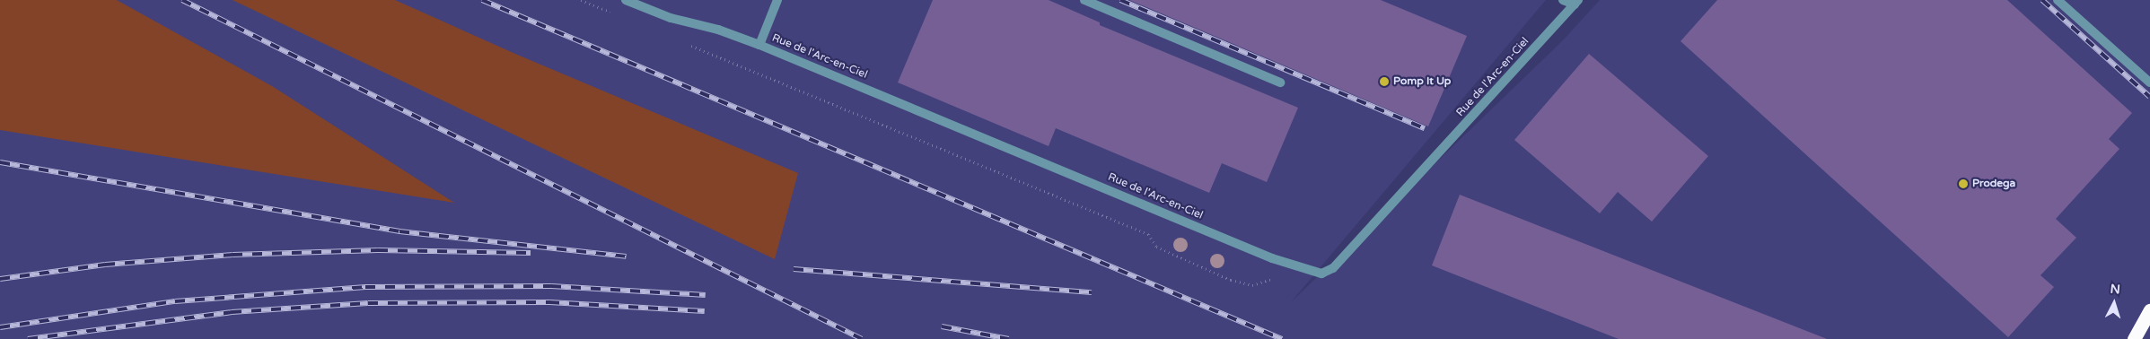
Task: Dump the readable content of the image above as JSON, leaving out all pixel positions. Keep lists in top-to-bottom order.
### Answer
{
  "streets": {
    "street": ["Rue de l'Arc-en-Ciel"]
  },
  "places": ["Pomp It Up", "Prodega"],
  "north": "top"
}
